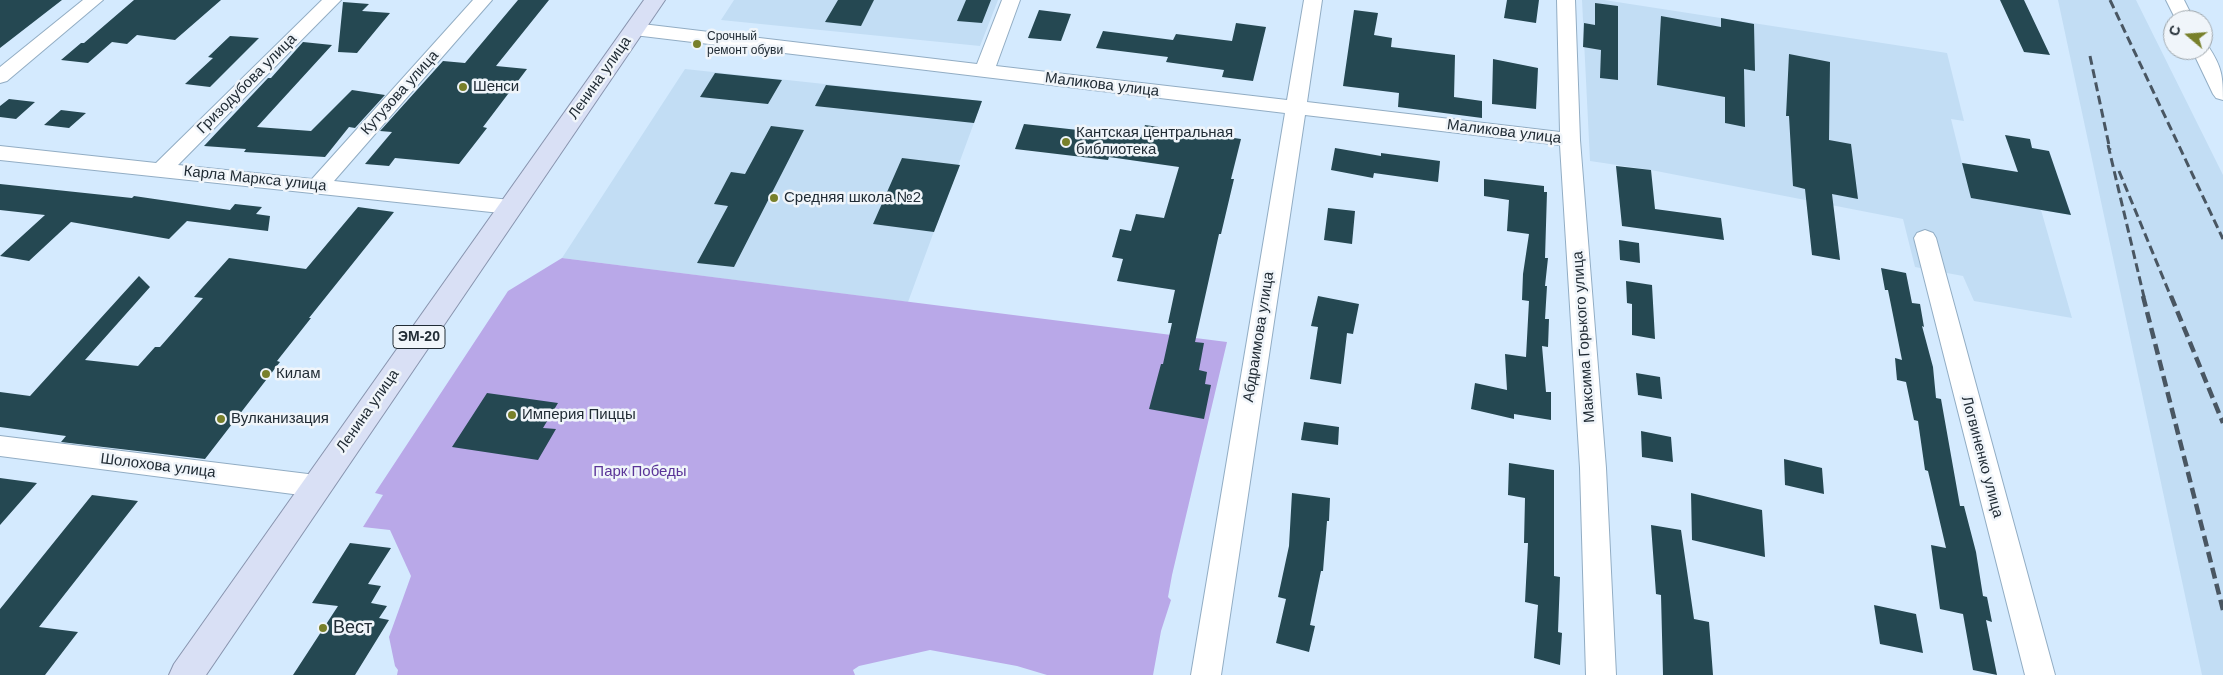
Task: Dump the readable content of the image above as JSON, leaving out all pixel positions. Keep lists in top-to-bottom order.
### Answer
{
  "streets": {
    "main road": ["Ленина улица", "ЭМ-20"],
    "street": [
      "Гризодубова улица",
      "Маликова улица",
      "Кутузова улица",
      "Карла Маркса улица",
      "Абдраимова улица",
      "Максима Горького улица",
      "Логвиненко улица",
      "Шолохова улица"
    ]
  },
  "crossings": [
    ["Ленина улица", "Маликова улица"],
    ["Ленина улица", "Карла Маркса улица"],
    ["Ленина улица", "Шолохова улица"],
    ["Гризодубова улица", "Карла Маркса улица"],
    ["Маликова улица", "Абдраимова улица"],
    ["Маликова улица", "Максима Горького улица"],
    ["Кутузова улица", "Карла Маркса улица"]
  ],
  "parks": ["Парк Победы"],
  "places": [
    "Срочный ремонт обуви",
    "Шенси",
    "Кантская центральная библиотека",
    "Средняя школа №2",
    "Килам",
    "Империя Пиццы",
    "Вулканизация",
    "Вест"
  ],
  "north": "left"
}
